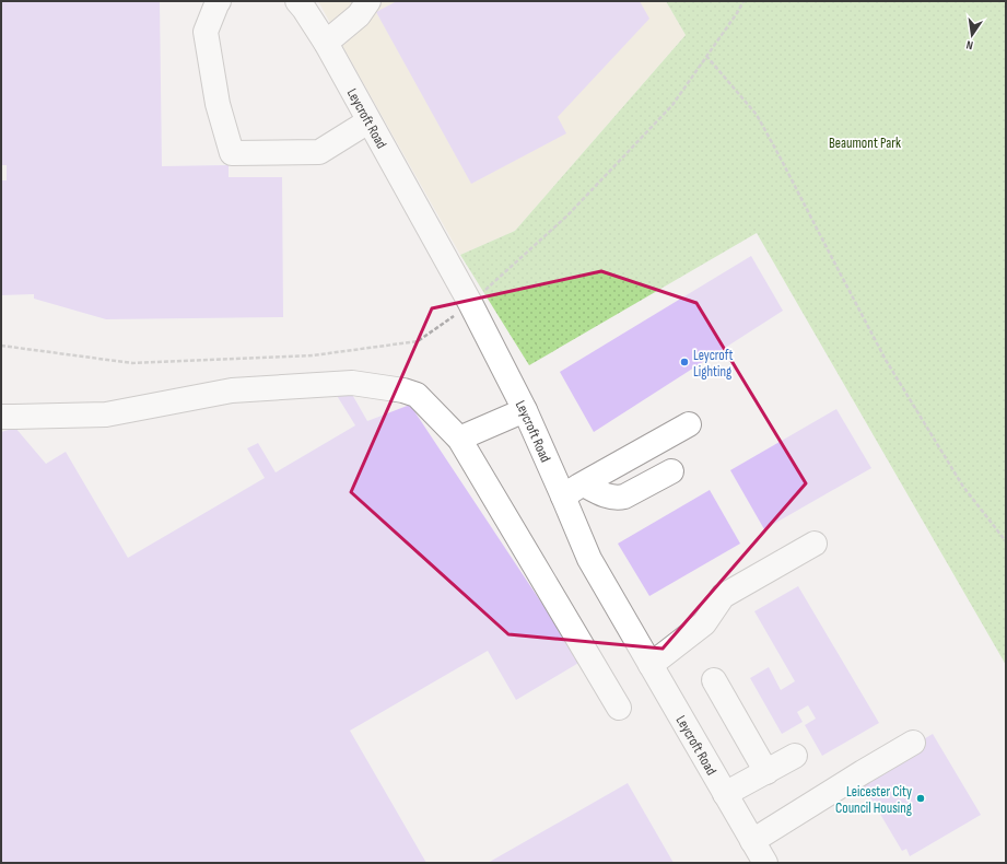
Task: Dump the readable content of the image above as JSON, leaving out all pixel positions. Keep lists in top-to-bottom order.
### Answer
{
  "streets": {
    "street": ["Leycroft Road"]
  },
  "parks": ["Beaumont Park"],
  "places": ["Leycroft Lighting", "Leicester City Council Housing"],
  "north": "bottom"
}
